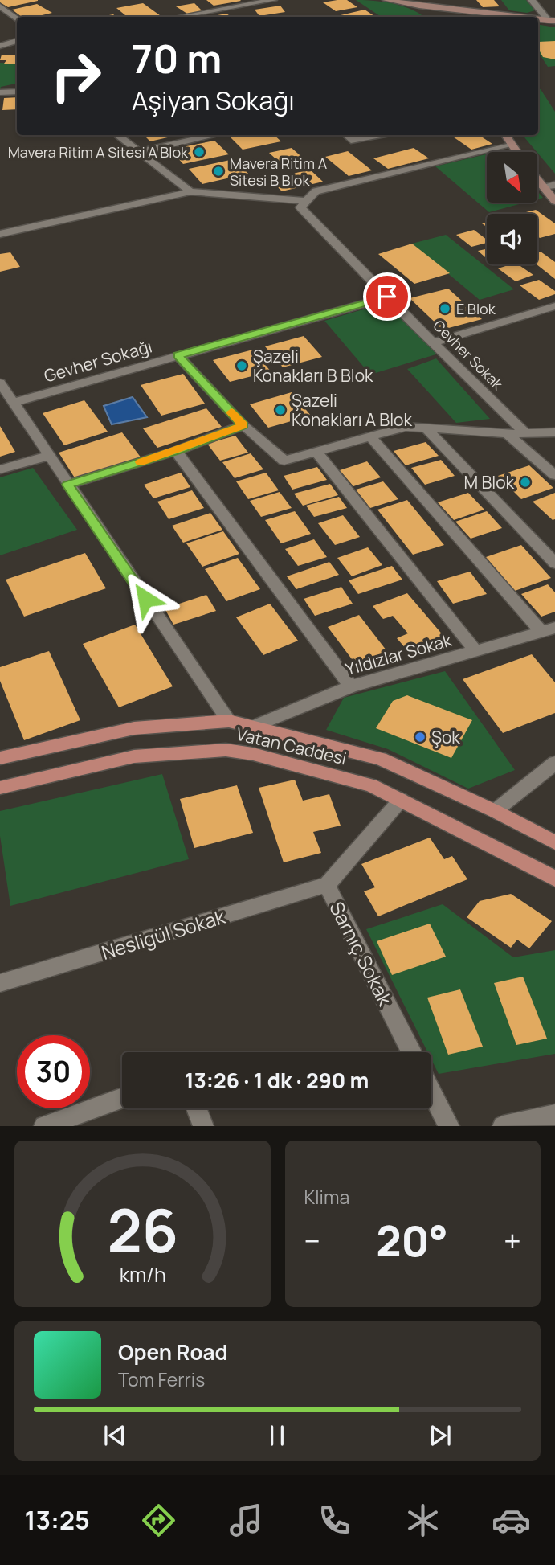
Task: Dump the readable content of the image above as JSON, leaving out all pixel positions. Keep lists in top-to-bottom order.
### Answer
{
  "streets": {
    "main road": ["Vatan Caddesi"],
    "street": [
      "Cevher Sokak",
      "Gevher Sokağı",
      "Yıldızlar Sokak",
      "Nesligül Sokak",
      "Sarnıç Sokak"
    ]
  },
  "crossings": [
    ["Cevher Sokak", "Gevher Sokağı"],
    ["Yıldızlar Sokak", "Vatan Caddesi"],
    ["Vatan Caddesi", "Sarnıç Sokak"],
    ["Nesligül Sokak", "Sarnıç Sokak"]
  ],
  "places": [
    "Mavera Ritim A Sitesi A Blok",
    "Mavera Ritim A Sitesi B Blok",
    "E Blok",
    "Şazeli Konakları B Blok",
    "Şazeli Konakları A Blok",
    "M Blok",
    "Şok"
  ],
  "north": "bottom right",
  "page": {
    "turn": ["70 m", "Aşiyan Sokağı"],
    "limit": "30",
    "trip": "13:26 · 1 dk · 290 m",
    "tile": "Klima",
    "heat": ["−", "20°", "+"],
    "song": ["Open Road", "Tom Ferris"],
    "tabs": "13:25",
    "gauge": ["26", "km/h"]
  }
}
